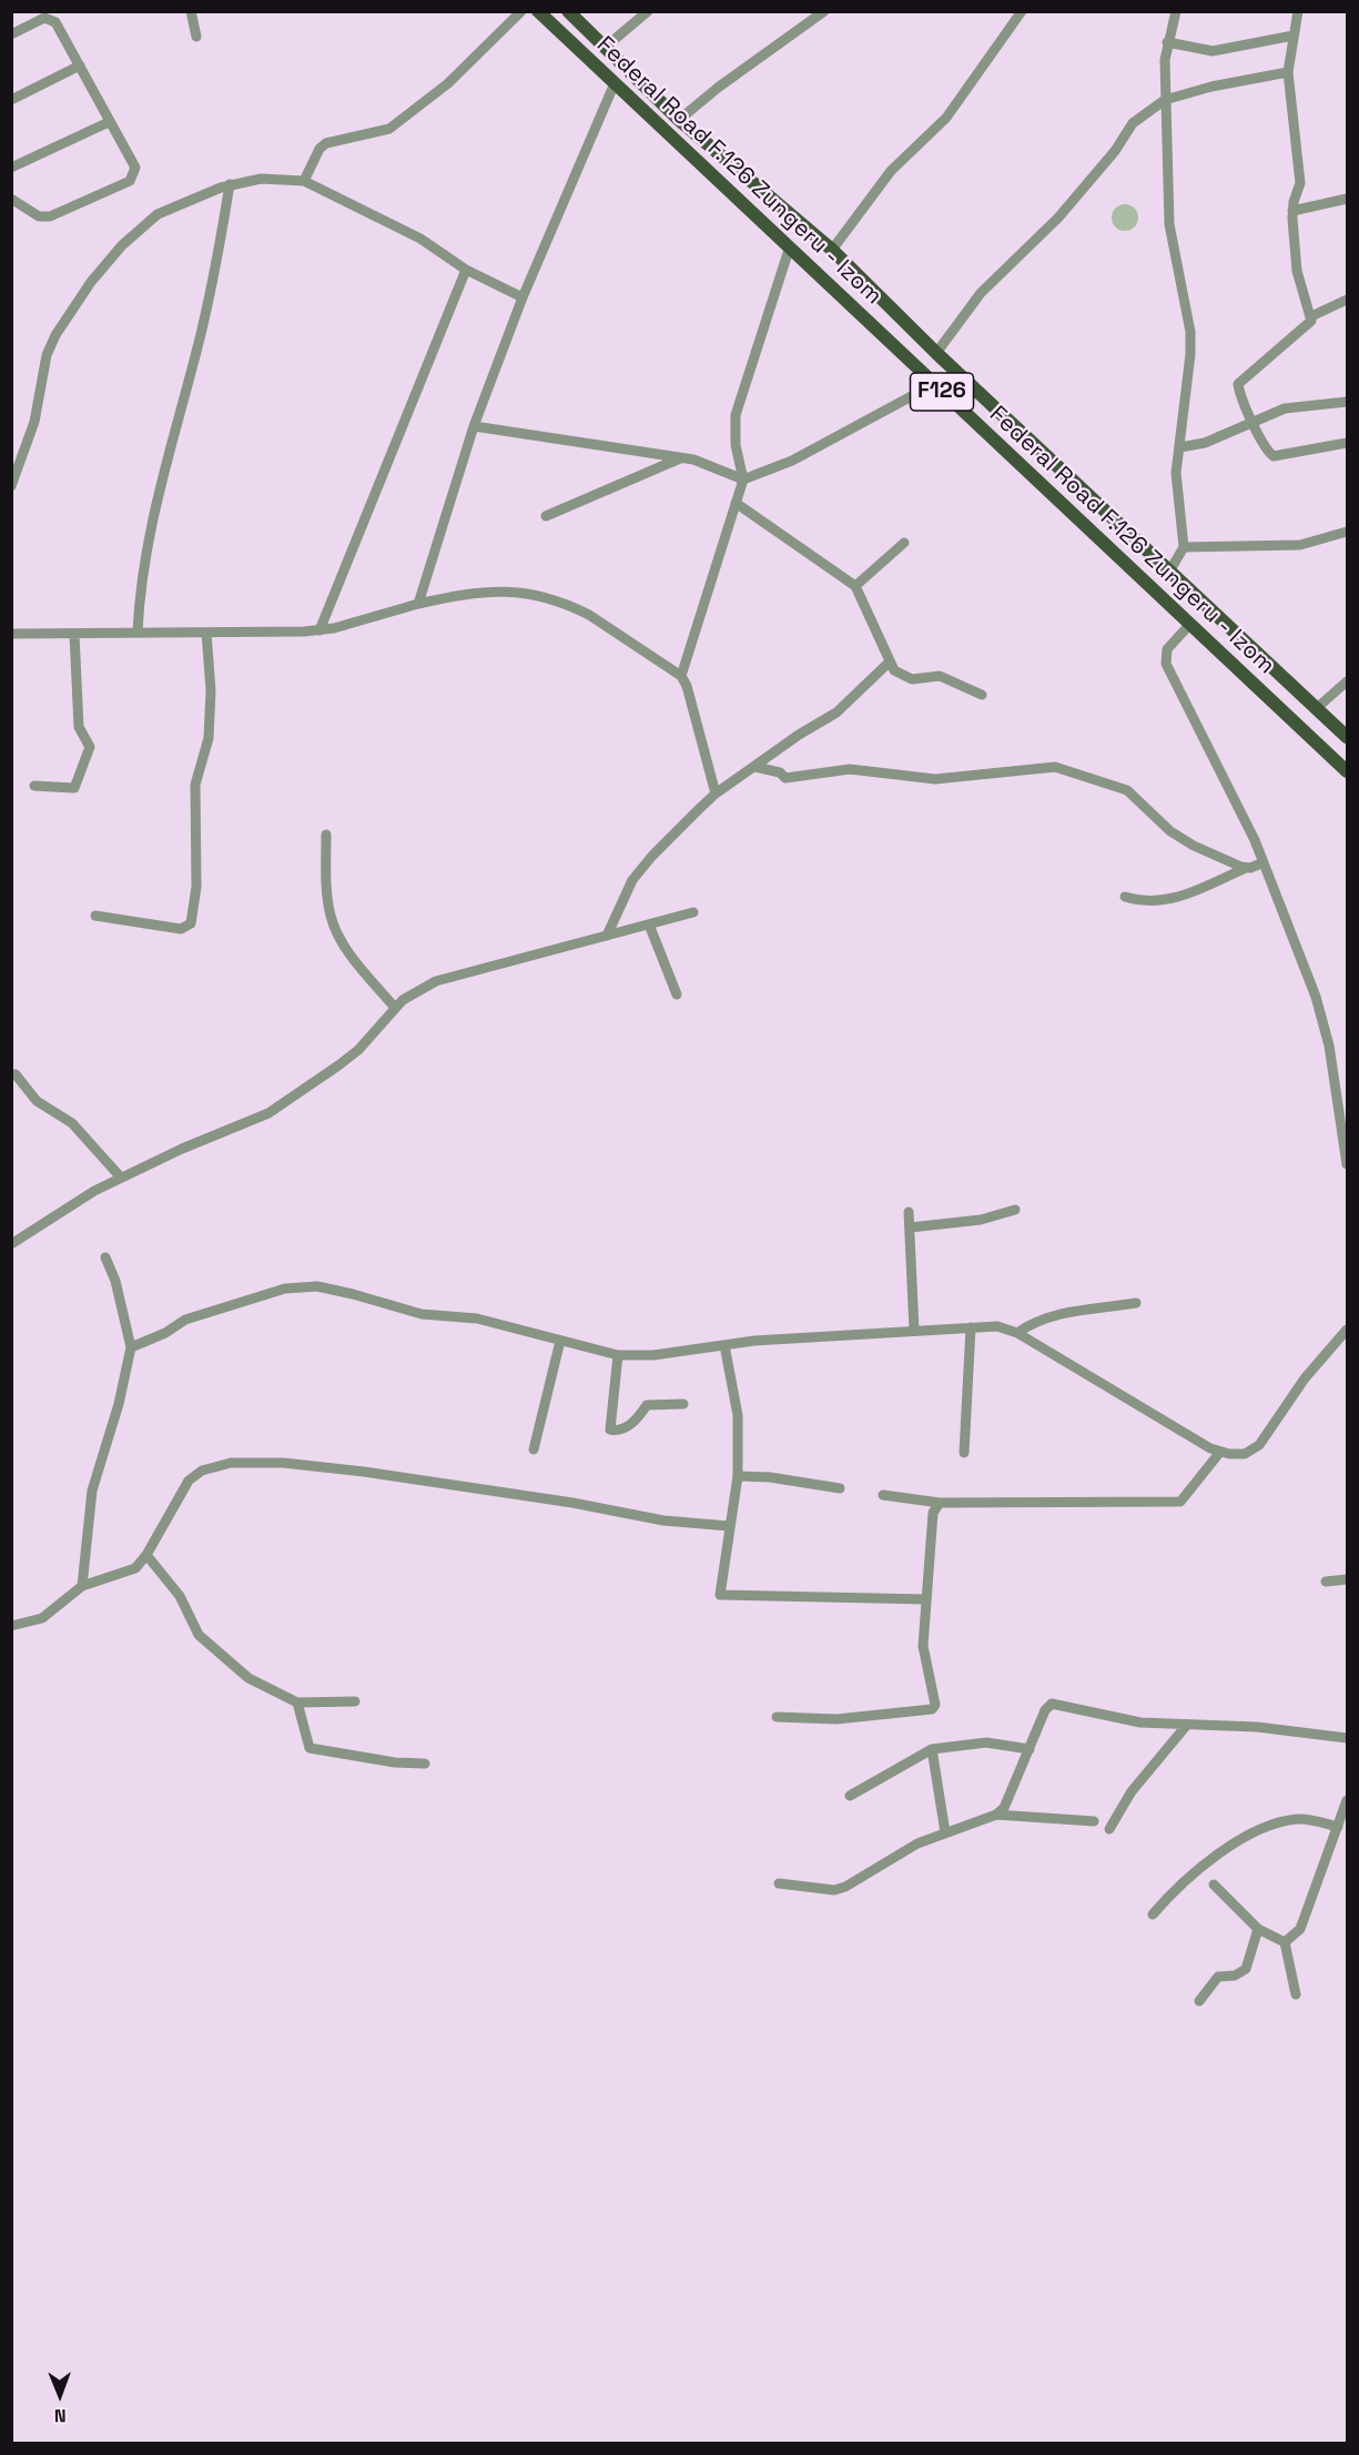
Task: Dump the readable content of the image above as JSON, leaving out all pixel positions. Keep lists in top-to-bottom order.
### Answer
{
  "streets": {
    "main road": ["Federal Road F.126 Zungeru - Izom", "F126"]
  },
  "north": "bottom"
}
